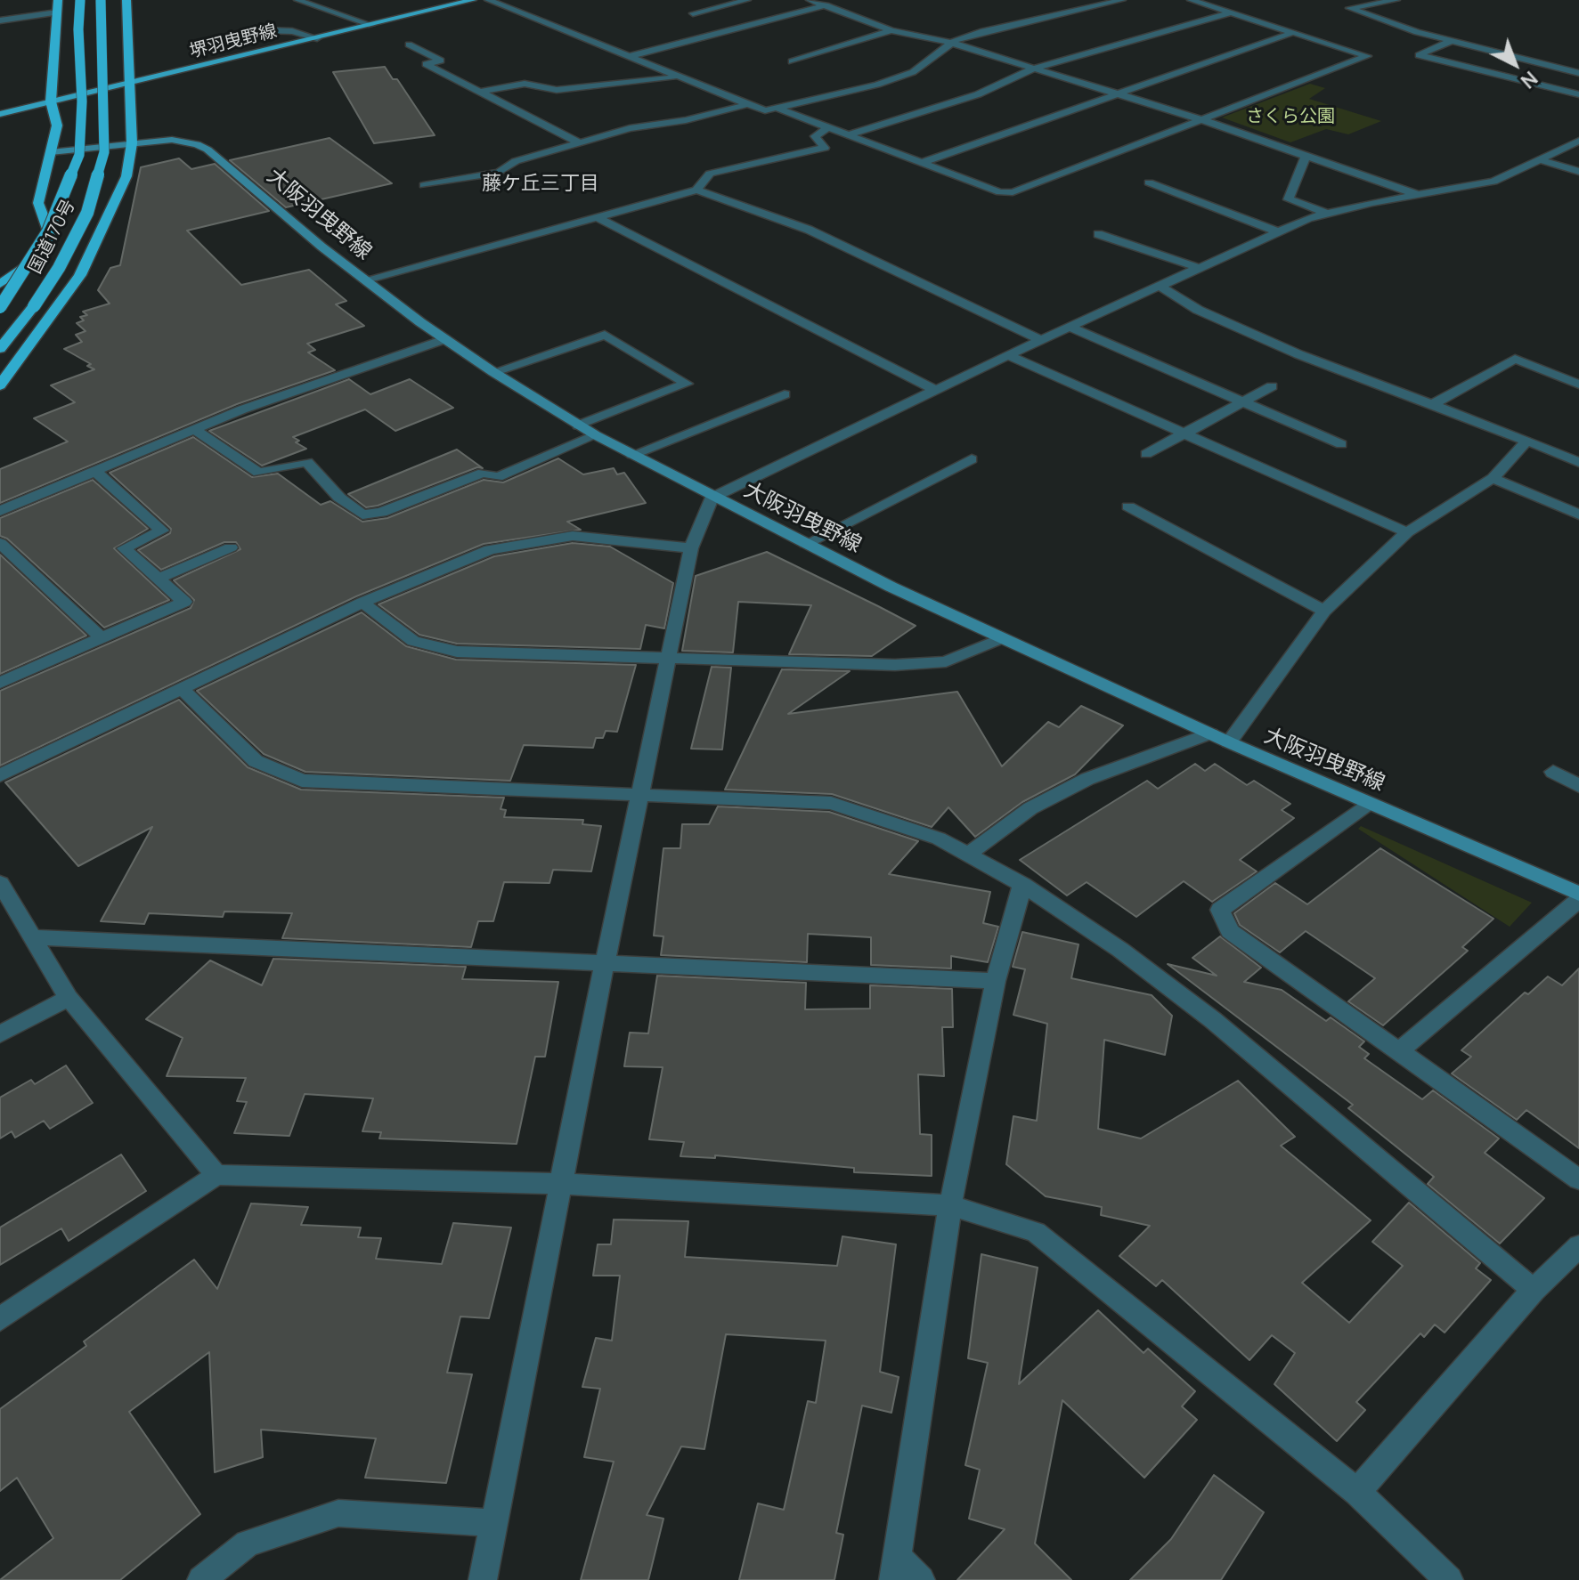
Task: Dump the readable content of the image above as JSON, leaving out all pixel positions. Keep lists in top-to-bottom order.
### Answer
{
  "streets": {
    "highway": ["国道170号"],
    "main road": ["堺羽曳野線", "大阪羽曳野線"]
  },
  "districts": ["藤ケ丘三丁目"],
  "parks": ["さくら公園"],
  "north": "bottom right"
}
